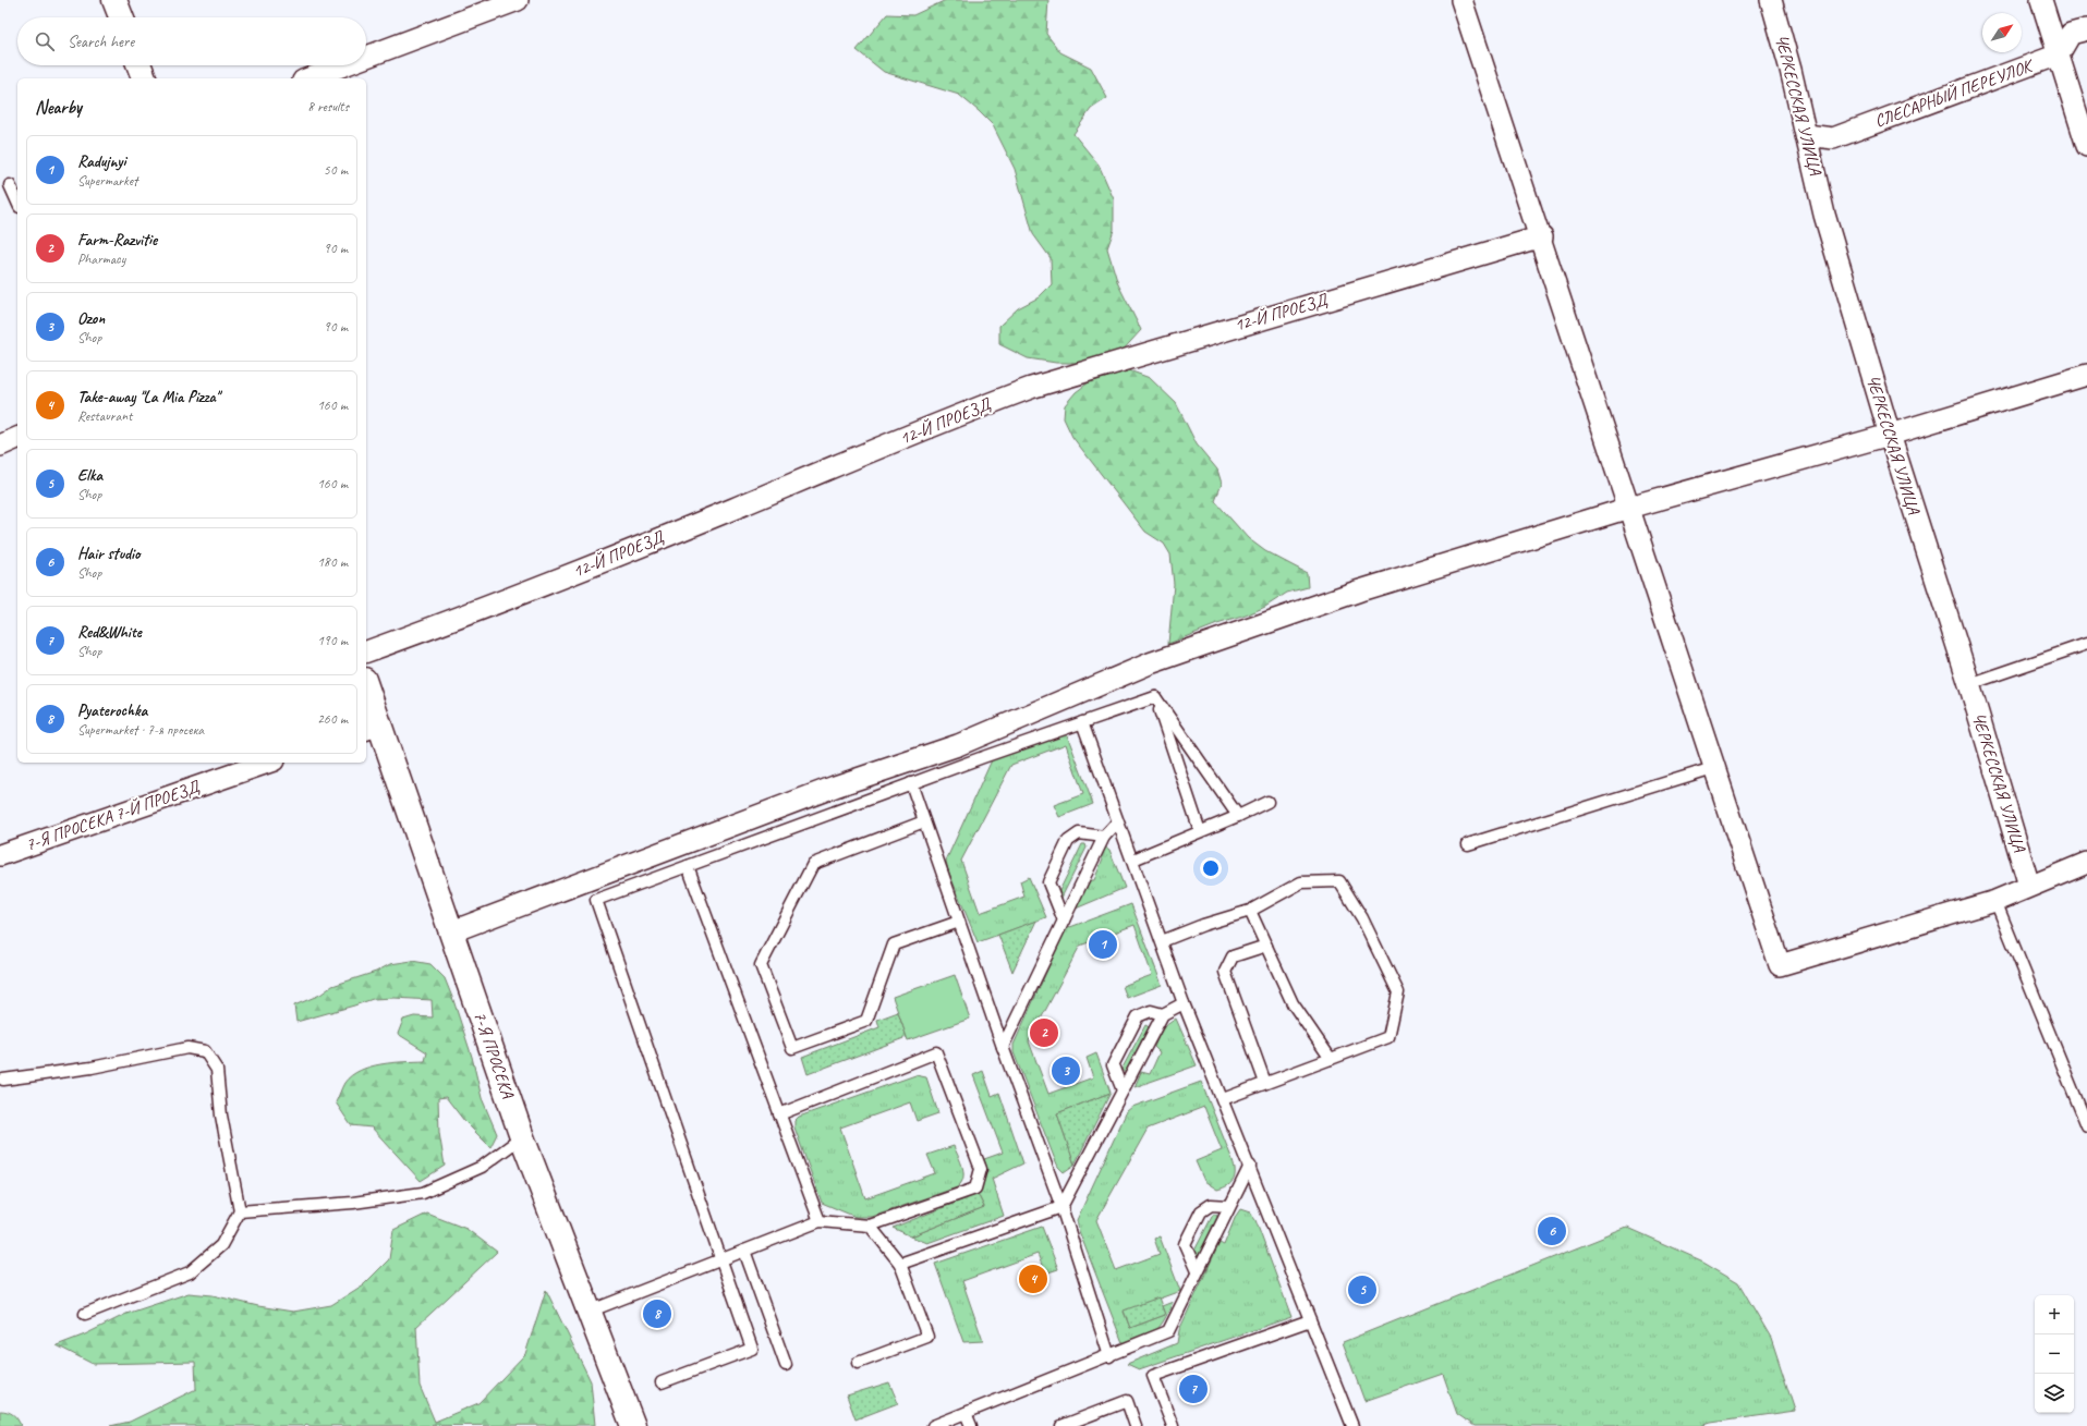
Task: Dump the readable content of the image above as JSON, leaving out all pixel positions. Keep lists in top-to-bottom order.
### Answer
{
  "streets": {
    "street": [
      "СЛЕСАРНЫЙ ПЕРЕУЛОК",
      "ЧЕРКЕССКАЯ УЛИЦА",
      "12-Й ПРОЕЗД",
      "7-Я ПРОСЕКА 7-Й ПРОЕЗД",
      "7-Я ПРОСЕКА"
    ]
  },
  "crossings": [
    ["СЛЕСАРНЫЙ ПЕРЕУЛОК", "ЧЕРКЕССКАЯ УЛИЦА"]
  ],
  "north": "top right",
  "page": {
    "search": "Search here",
    "heading": ["Nearby", "8 results"],
    "list": [
      {
        "mark": "1",
        "name": "Radujnyi",
        "note": "Supermarket",
        "value": "50 m"
      },
      {
        "mark": "2",
        "name": "Farm-Razvitie",
        "note": "Pharmacy",
        "value": "90 m"
      },
      {
        "mark": "3",
        "name": "Ozon",
        "note": "Shop",
        "value": "90 m"
      },
      {
        "mark": "4",
        "name": "Take-away \"La Mia Pizza\"",
        "note": "Restaurant",
        "value": "160 m"
      },
      {
        "mark": "5",
        "name": "Elka",
        "note": "Shop",
        "value": "160 m"
      },
      {
        "mark": "6",
        "name": "Hair studio",
        "note": "Shop",
        "value": "180 m"
      },
      {
        "mark": "7",
        "name": "Red&White",
        "note": "Shop",
        "value": "190 m"
      },
      {
        "mark": "8",
        "name": "Pyaterochka",
        "note": "Supermarket · 7-я просека",
        "value": "260 m"
      }
    ],
    "pins": [
      "1",
      "2",
      "3",
      "6",
      "4",
      "5",
      "8",
      "7"
    ],
    "map_buttons": ["+", "−"]
  }
}
